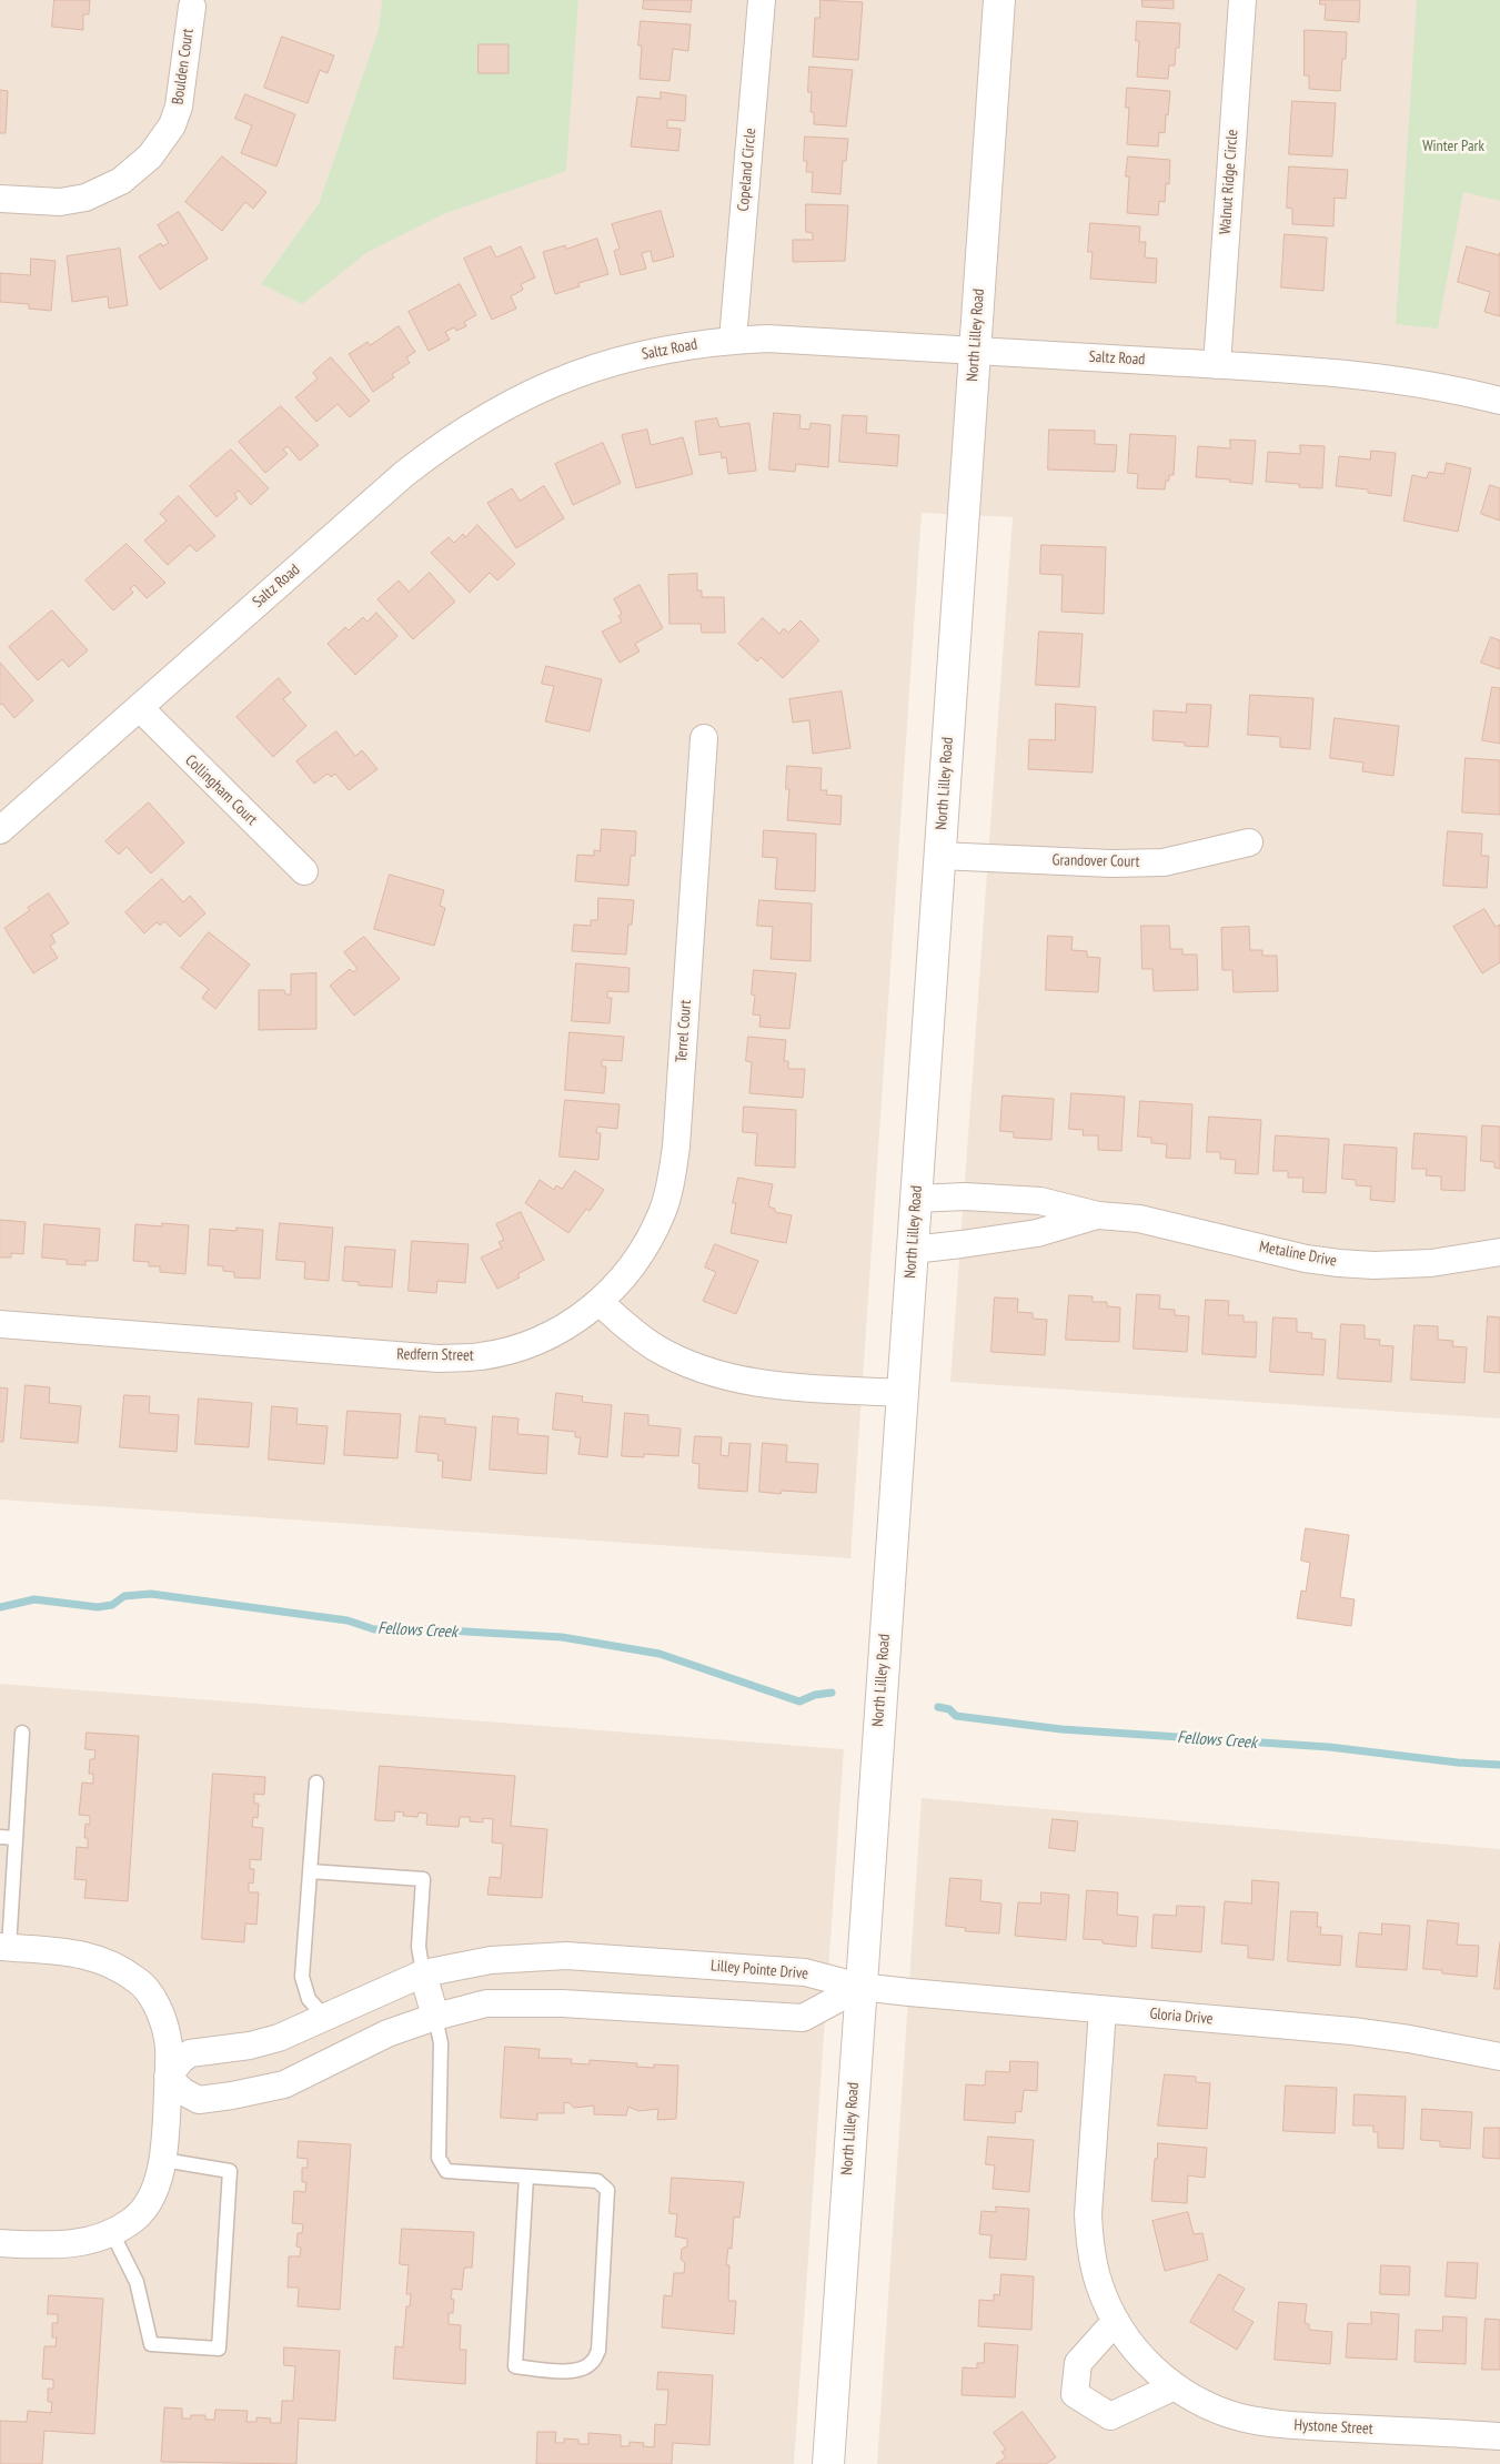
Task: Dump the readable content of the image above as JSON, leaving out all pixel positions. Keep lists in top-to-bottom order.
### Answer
{
  "streets": {
    "street": [
      "Boulden Court",
      "Copeland Circle",
      "Walnut Ridge Circle",
      "North Lilley Road",
      "Saltz Road",
      "Collingham Court",
      "Grandover Court",
      "Terrel Court",
      "Metaline Drive",
      "Redfern Street",
      "Lilley Pointe Drive",
      "Gloria Drive",
      "Hystone Street"
    ]
  },
  "crossings": [
    ["Copeland Circle", "Saltz Road"],
    ["Walnut Ridge Circle", "Saltz Road"],
    ["North Lilley Road", "Saltz Road"],
    ["North Lilley Road", "Grandover Court"],
    ["North Lilley Road", "Metaline Drive"],
    ["North Lilley Road", "Lilley Pointe Drive"],
    ["North Lilley Road", "Gloria Drive"],
    ["Saltz Road", "Collingham Court"],
    ["Terrel Court", "Redfern Street"],
    ["Lilley Pointe Drive", "Gloria Drive"],
    ["Gloria Drive", "Hystone Street"]
  ],
  "water": ["Fellows Creek"],
  "parks": ["Winter Park"]
}
